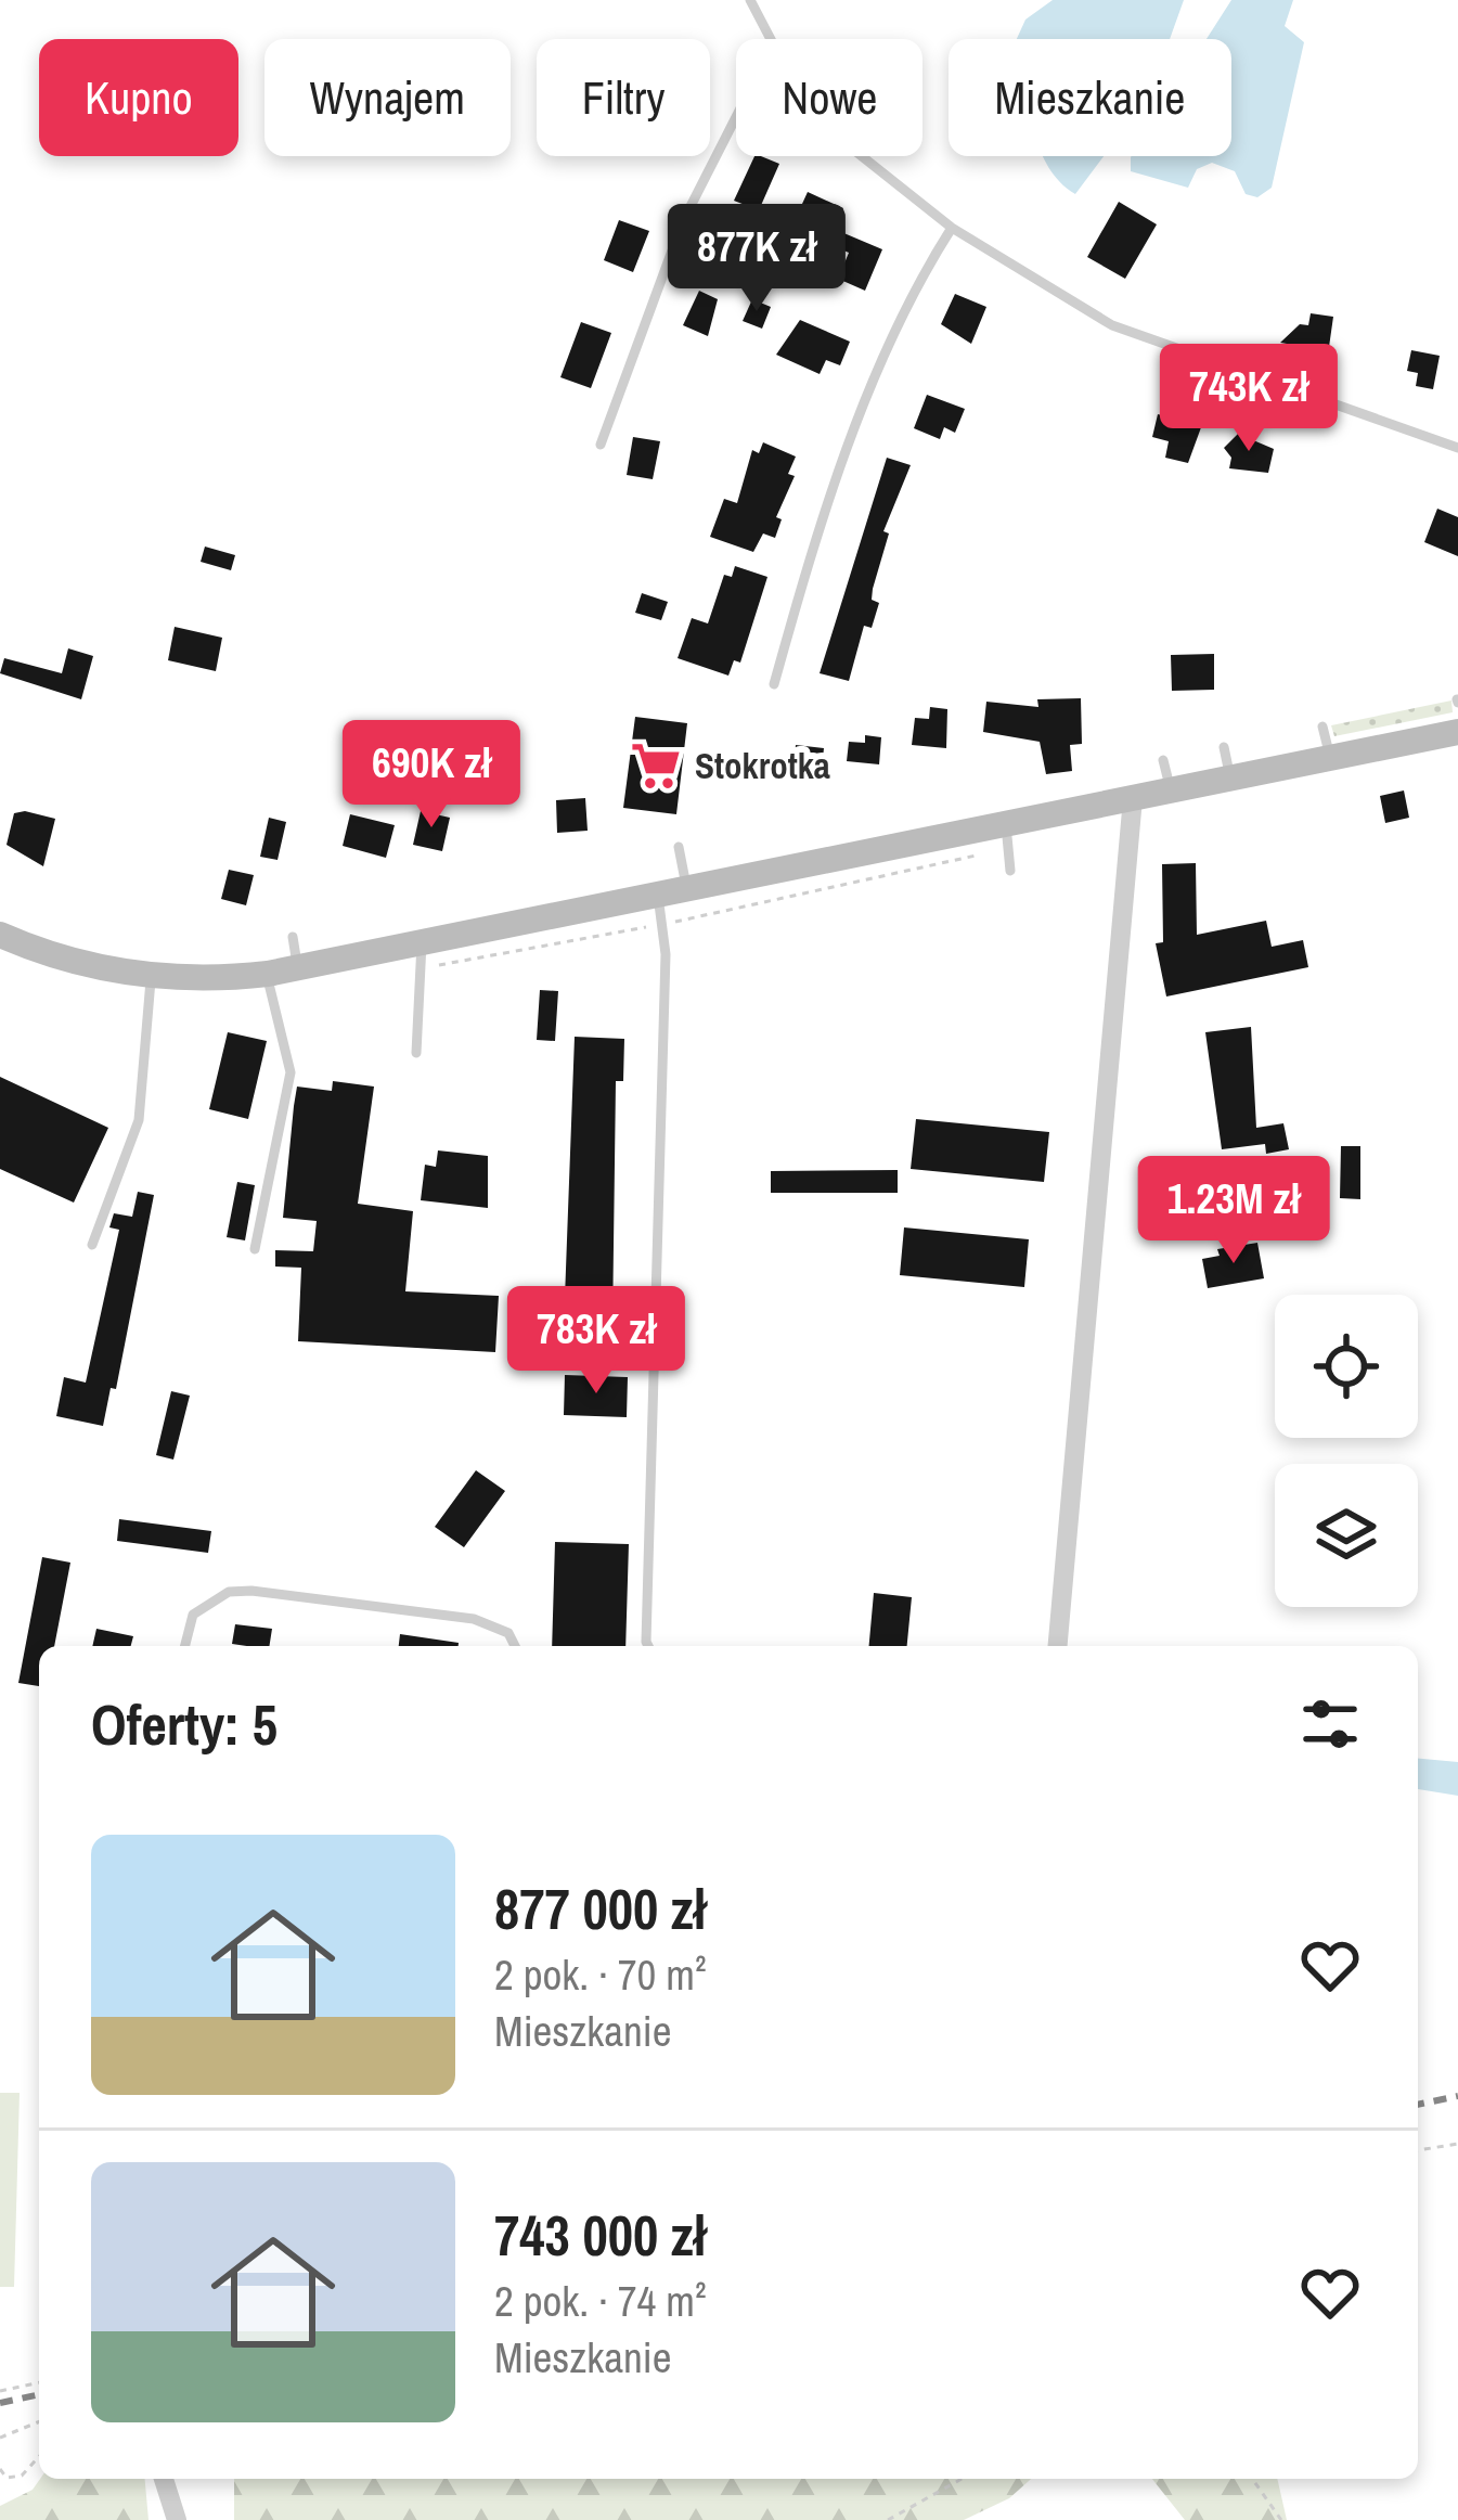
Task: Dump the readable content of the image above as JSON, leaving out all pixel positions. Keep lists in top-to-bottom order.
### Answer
{
  "places": {
    "supermarket": ["Stokrotka"]
  },
  "page": {
    "chip": [
      "Kupno",
      "Wynajem",
      "Filtry",
      "Nowe",
      "Mieszkanie"
    ],
    "price": [
      "877K zł",
      "743K zł",
      "690K zł",
      "1.23M zł",
      "783K zł"
    ],
    "heading": "Oferty: 5",
    "list": [
      {
        "name": "877 000 zł",
        "note": "2 pok. · 70 m² · Mieszkanie"
      },
      {
        "name": "743 000 zł",
        "note": "2 pok. · 74 m² · Mieszkanie"
      }
    ]
  }
}
